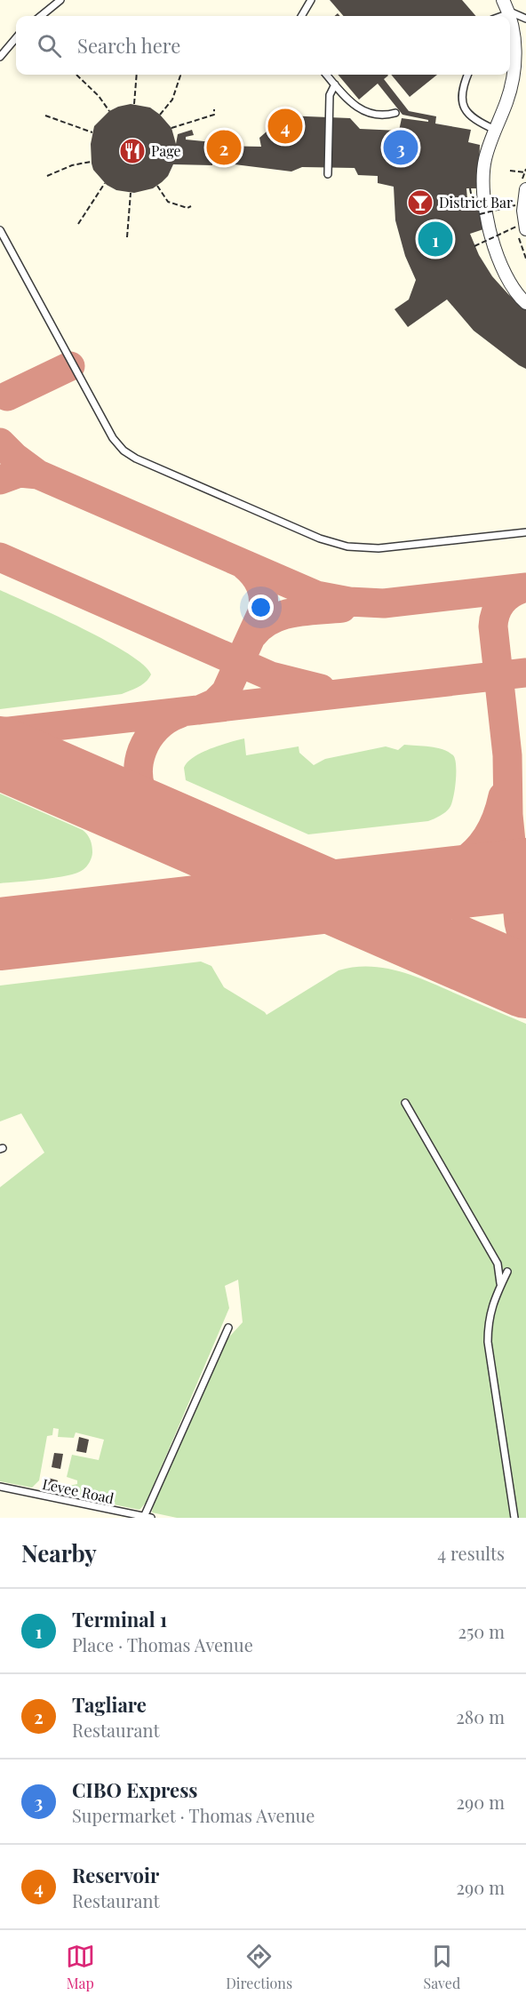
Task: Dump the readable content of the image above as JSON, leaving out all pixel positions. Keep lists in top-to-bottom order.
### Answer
{
  "streets": {
    "lane": ["Levee Road"]
  },
  "places": {
    "restaurant": ["Page"],
    "bar": ["District Bar"]
  },
  "page": {
    "search": "Search here",
    "pins": [
      "4",
      "2",
      "3",
      "1"
    ],
    "heading": ["Nearby", "4 results"],
    "list": [
      {
        "mark": "1",
        "name": "Terminal 1",
        "note": "Place · Thomas Avenue",
        "value": "250 m"
      },
      {
        "mark": "2",
        "name": "Tagliare",
        "note": "Restaurant",
        "value": "280 m"
      },
      {
        "mark": "3",
        "name": "CIBO Express",
        "note": "Supermarket · Thomas Avenue",
        "value": "290 m"
      },
      {
        "mark": "4",
        "name": "Reservoir",
        "note": "Restaurant",
        "value": "290 m"
      }
    ],
    "nav": ["Map", "Directions", "Saved"]
  }
}
